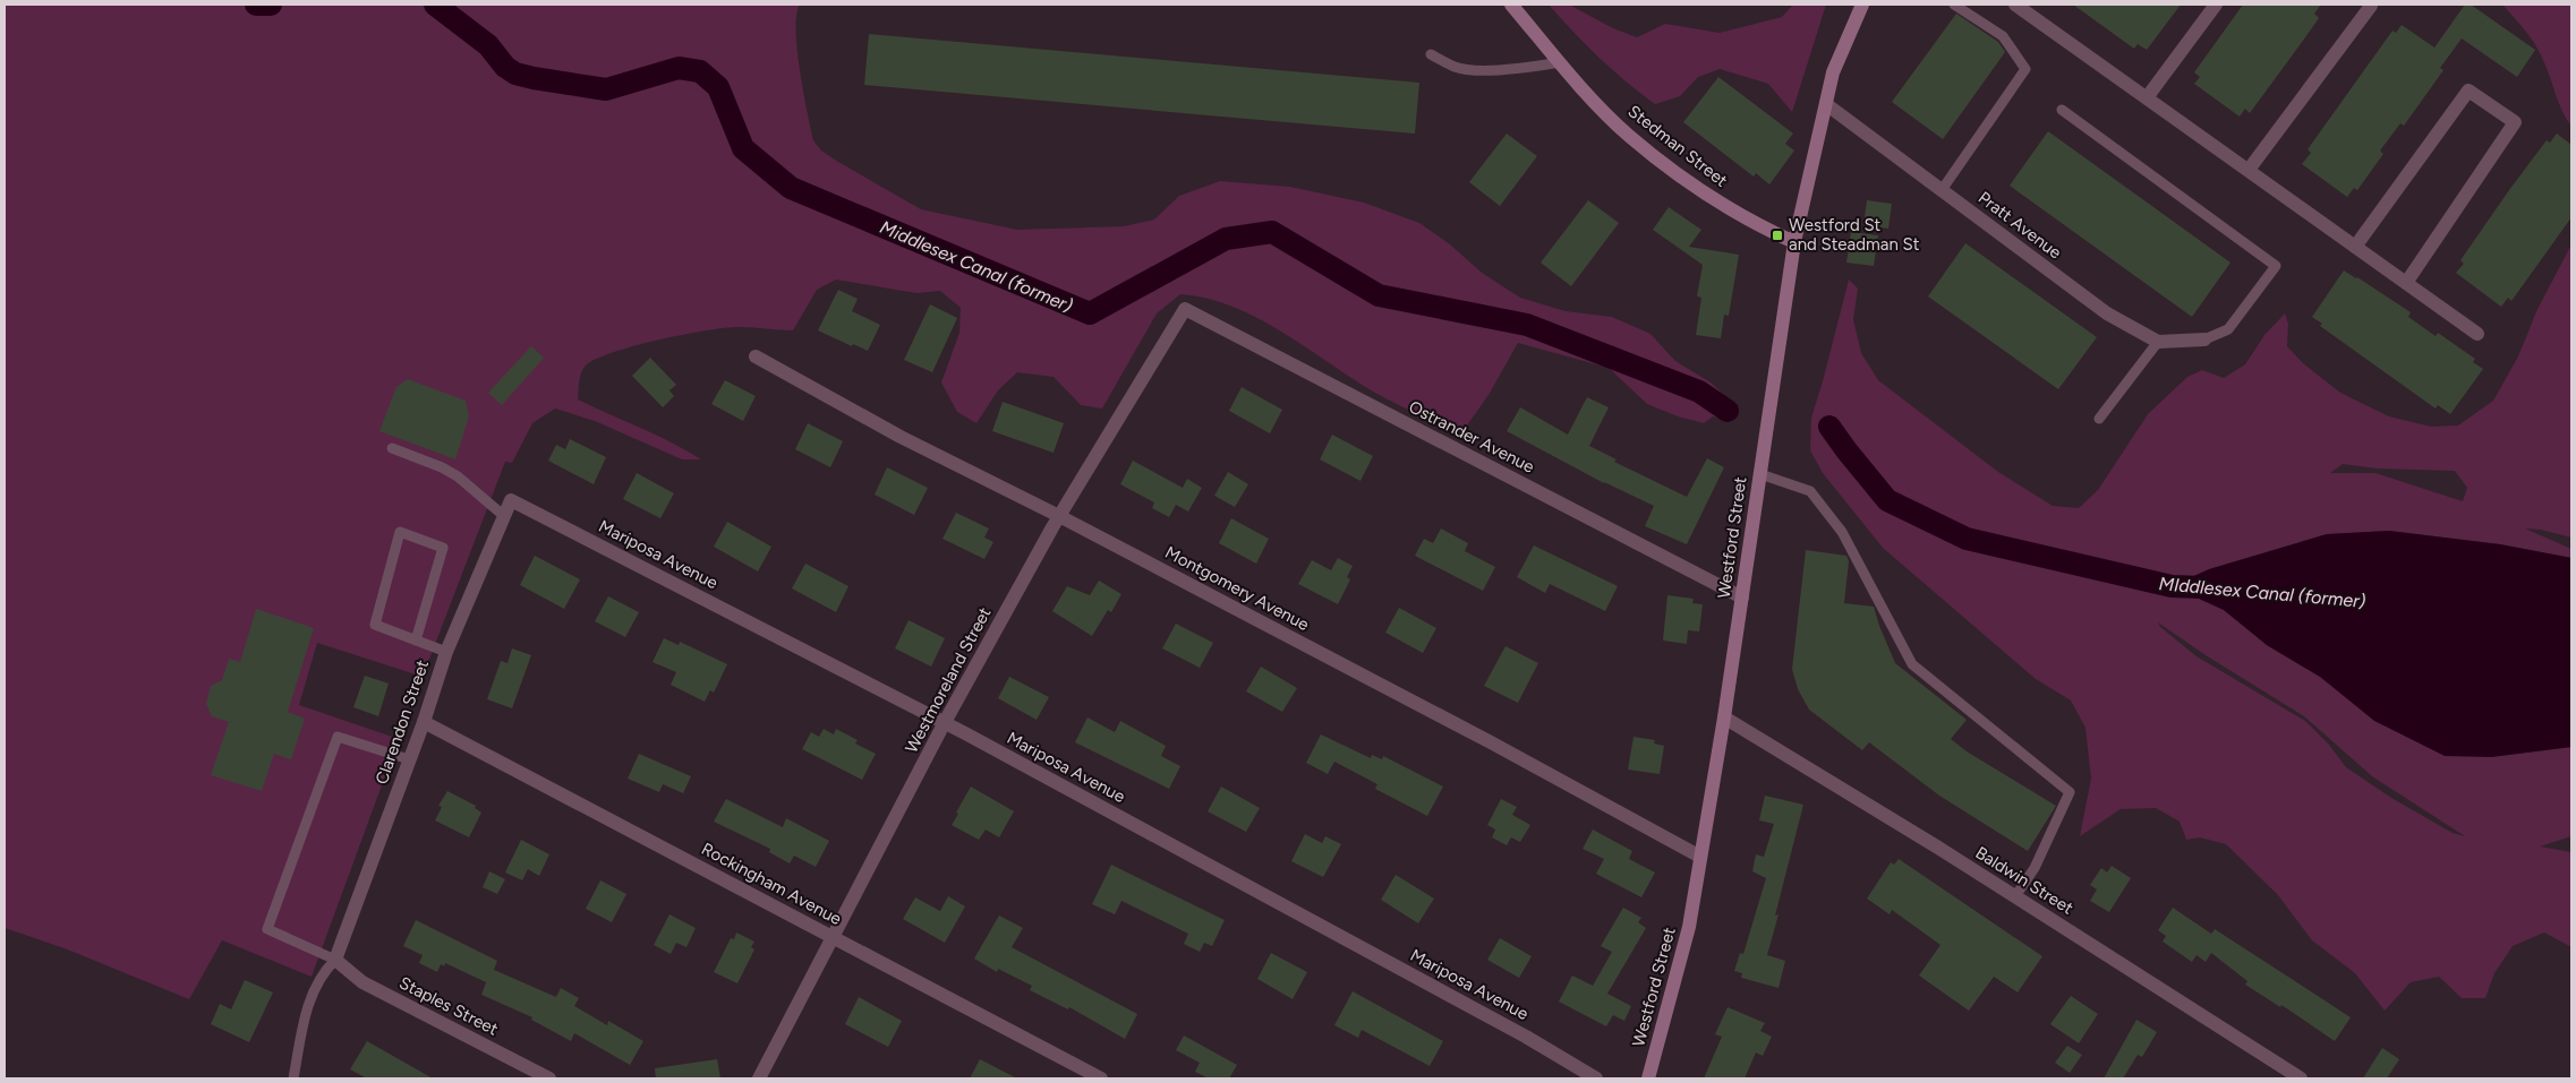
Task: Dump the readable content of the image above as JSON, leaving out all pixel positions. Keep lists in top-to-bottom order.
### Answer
{
  "streets": {
    "main road": ["Stedman Street", "Westford Street"],
    "street": [
      "Pratt Avenue",
      "Ostrander Avenue",
      "Mariposa Avenue",
      "Montgomery Avenue",
      "Westmoreland Street",
      "Clarendon Street",
      "Baldwin Street",
      "Rockingham Avenue",
      "Staples Street"
    ]
  },
  "crossings": [
    ["Stedman Street", "Westford Street"],
    ["Pratt Avenue", "Westford Street"],
    ["Ostrander Avenue", "Westford Street"],
    ["Ostrander Avenue", "Westmoreland Street"],
    ["Westford Street", "Montgomery Avenue"],
    ["Westford Street", "Baldwin Street"],
    ["Mariposa Avenue", "Westmoreland Street"],
    ["Mariposa Avenue", "Clarendon Street"],
    ["Montgomery Avenue", "Westmoreland Street"],
    ["Westmoreland Street", "Rockingham Avenue"],
    ["Clarendon Street", "Rockingham Avenue"],
    ["Clarendon Street", "Staples Street"]
  ],
  "water": ["Middlesex Canal (former)", "MIddlesex Canal (former)"],
  "places": {
    "transit": ["Westford St and Steadman St"]
  }
}
